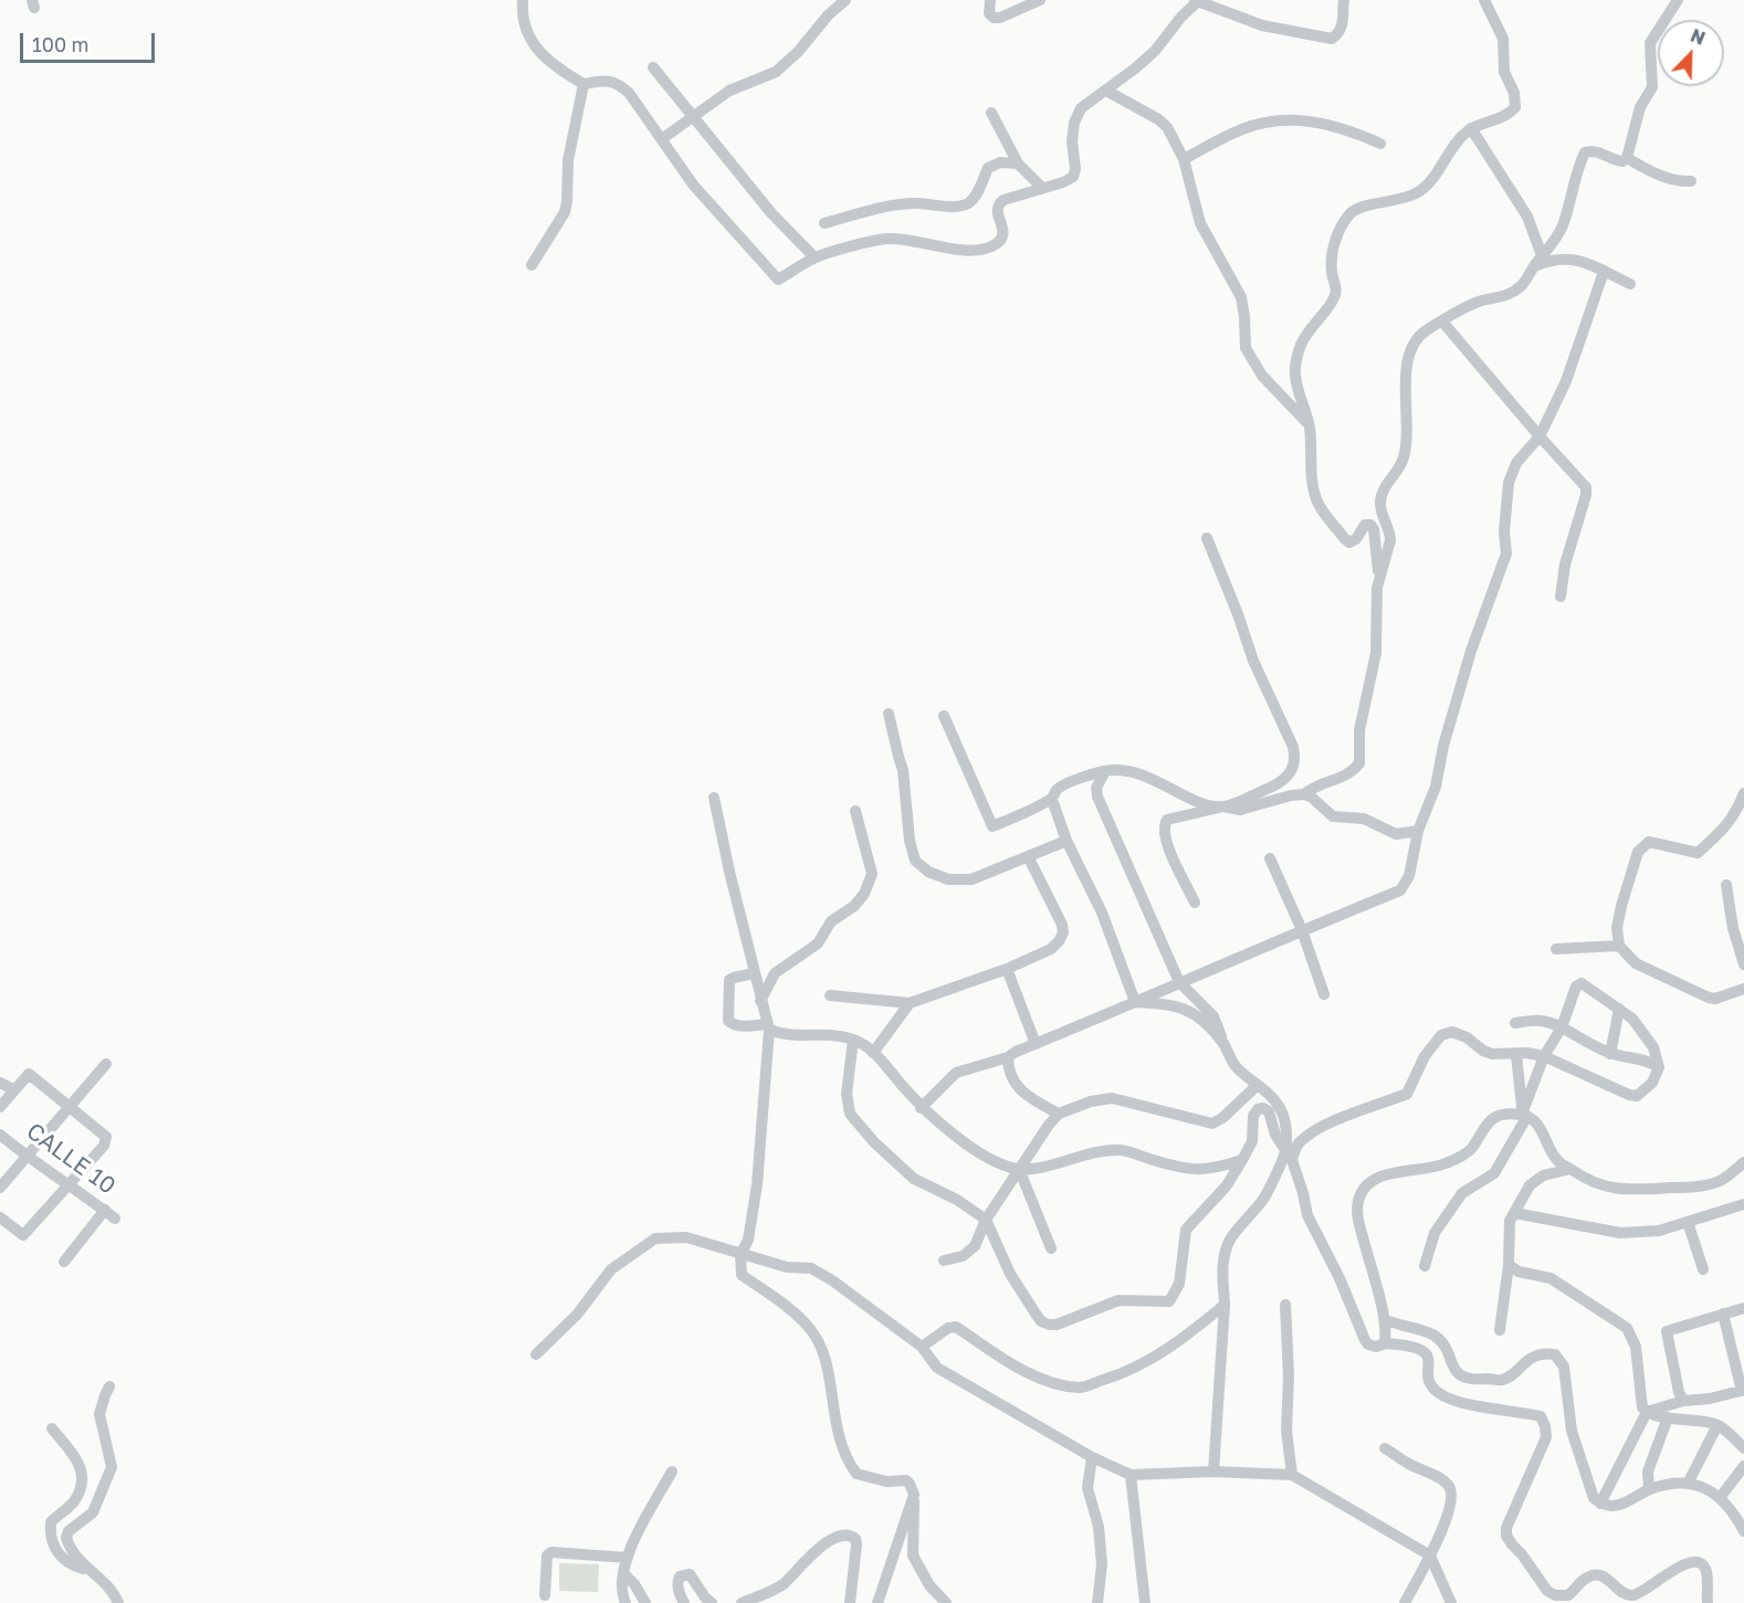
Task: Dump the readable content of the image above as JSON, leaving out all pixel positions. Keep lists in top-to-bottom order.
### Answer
{
  "streets": {
    "street": ["CALLE 10"]
  },
  "scale_bar": "100 m",
  "north": "top right"
}
